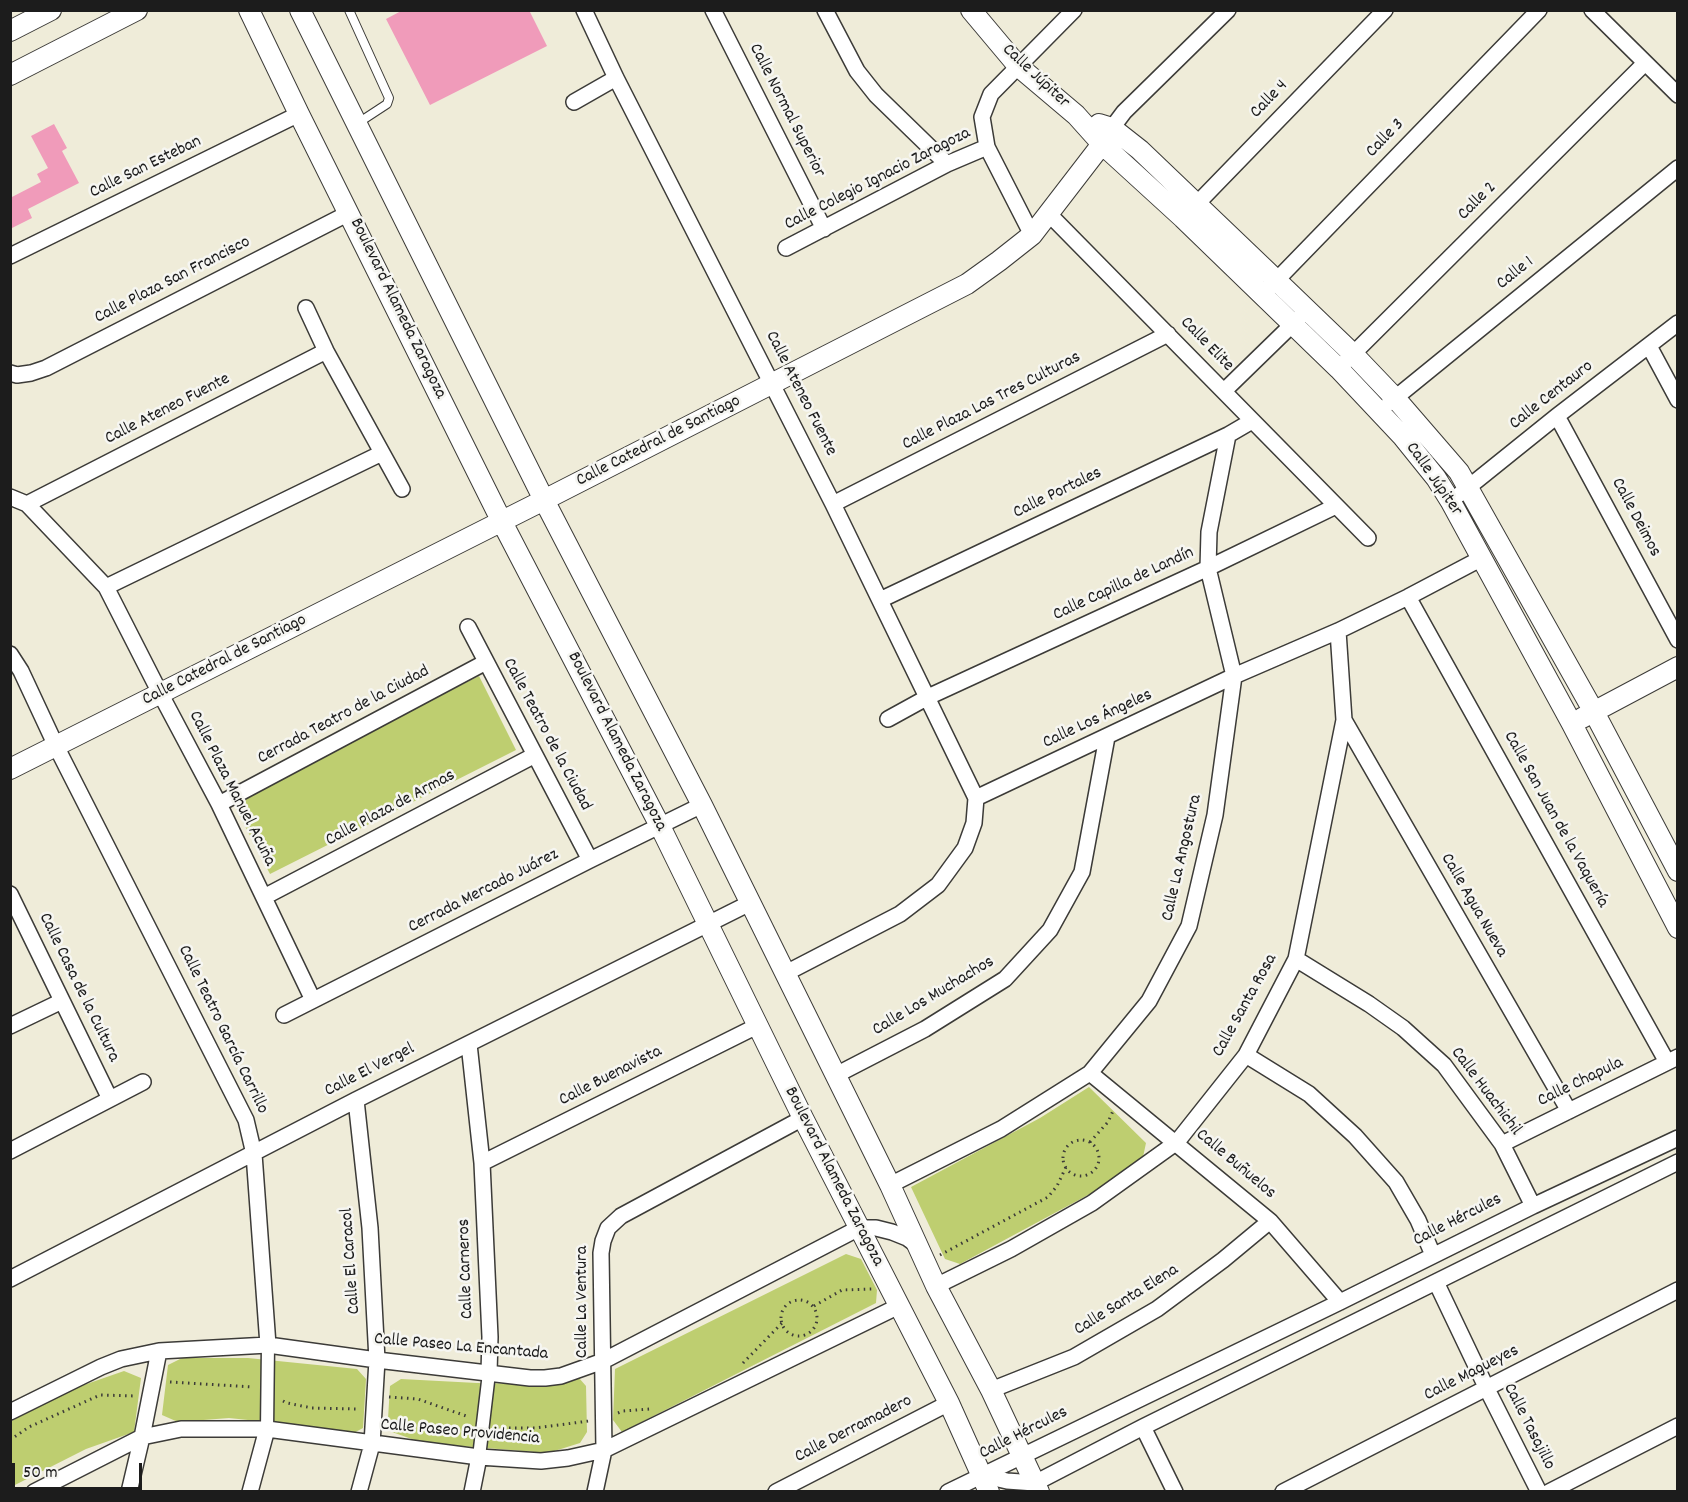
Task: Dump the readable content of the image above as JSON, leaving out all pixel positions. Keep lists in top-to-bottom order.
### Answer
{
  "streets": {
    "street": [
      "Calle Júpiter",
      "Calle 4",
      "Calle Normal Superior",
      "Calle 3",
      "Calle San Esteban",
      "Calle Colegio Ignacio Zaragoza",
      "Calle 2",
      "Calle 1",
      "Calle Plaza San Francisco",
      "Boulevard Alameda Zaragoza",
      "Calle Elite",
      "Calle Ateneo Fuente",
      "Calle Centauro",
      "Calle Plaza Las Tres Culturas",
      "Calle Catedral de Santiago",
      "Calle Portales",
      "Calle Deimos",
      "Calle Capilla de Landín",
      "Cerrada Teatro de la Ciudad",
      "Calle Los Ángeles",
      "Calle Teatro de la Ciudad",
      "Calle Plaza Manuel Acuña",
      "Calle Plaza de Armas",
      "Calle San Juan de la Vaquería",
      "Calle La Angostura",
      "Cerrada Mercado Juárez",
      "Calle Agua Nueva",
      "Calle Casa de la Cultura",
      "Calle Los Muchachos",
      "Calle Santa Rosa",
      "Calle Teatro García Carrillo",
      "Calle El Vergel",
      "Calle Buenavista",
      "Calle Chapula",
      "Calle Huachichil",
      "Calle Buñuelos",
      "Calle Hércules",
      "Calle El Caracol",
      "Calle Carneros",
      "Calle Santa Elena",
      "Calle La Ventura",
      "Calle Paseo La Encantada",
      "Calle Magueyes",
      "Calle Tasajillo",
      "Calle Derramadero",
      "Calle Paseo Providencia"
    ]
  },
  "crossings": [
    ["Calle Júpiter", "Calle 4"],
    ["Calle Júpiter", "Calle 3"],
    ["Calle Júpiter", "Calle 2"],
    ["Calle Júpiter", "Calle 1"],
    ["Calle Júpiter", "Calle Centauro"],
    ["Calle Júpiter", "Calle Catedral de Santiago"],
    ["Calle Júpiter", "Calle Los Ángeles"],
    ["Calle Normal Superior", "Calle Colegio Ignacio Zaragoza"],
    ["Calle San Esteban", "Boulevard Alameda Zaragoza"],
    ["Calle Plaza San Francisco", "Boulevard Alameda Zaragoza"],
    ["Boulevard Alameda Zaragoza", "Calle Catedral de Santiago"],
    ["Boulevard Alameda Zaragoza", "Cerrada Mercado Juárez"],
    ["Boulevard Alameda Zaragoza", "Calle El Vergel"],
    ["Boulevard Alameda Zaragoza", "Calle Buenavista"],
    ["Boulevard Alameda Zaragoza", "Calle Hércules"],
    ["Boulevard Alameda Zaragoza", "Calle La Ventura"],
    ["Boulevard Alameda Zaragoza", "Calle Paseo La Encantada"],
    ["Boulevard Alameda Zaragoza", "Calle Derramadero"],
    ["Boulevard Alameda Zaragoza", "Calle Paseo Providencia"],
    ["Calle Elite", "Calle Plaza Las Tres Culturas"],
    ["Calle Elite", "Calle Catedral de Santiago"],
    ["Calle Elite", "Calle Portales"],
    ["Calle Elite", "Calle Capilla de Landín"],
    ["Calle Ateneo Fuente", "Calle Plaza Las Tres Culturas"],
    ["Calle Ateneo Fuente", "Calle Catedral de Santiago"],
    ["Calle Ateneo Fuente", "Calle Portales"],
    ["Calle Ateneo Fuente", "Calle Capilla de Landín"],
    ["Calle Ateneo Fuente", "Calle Los Ángeles"],
    ["Calle Ateneo Fuente", "Calle Plaza Manuel Acuña"],
    ["Calle Centauro", "Calle Deimos"],
    ["Calle Catedral de Santiago", "Calle Plaza Manuel Acuña"],
    ["Calle Catedral de Santiago", "Calle Teatro García Carrillo"],
    ["Calle Portales", "Calle La Angostura"],
    ["Calle Capilla de Landín", "Calle La Angostura"],
    ["Cerrada Teatro de la Ciudad", "Calle Teatro de la Ciudad"],
    ["Cerrada Teatro de la Ciudad", "Calle Plaza Manuel Acuña"],
    ["Calle Los Ángeles", "Calle San Juan de la Vaquería"],
    ["Calle Los Ángeles", "Calle La Angostura"],
    ["Calle Los Ángeles", "Calle Los Muchachos"],
    ["Calle Los Ángeles", "Calle Santa Rosa"],
    ["Calle Teatro de la Ciudad", "Calle Plaza de Armas"],
    ["Calle Teatro de la Ciudad", "Cerrada Mercado Juárez"],
    ["Calle Plaza Manuel Acuña", "Calle Plaza de Armas"],
    ["Calle Plaza Manuel Acuña", "Cerrada Mercado Juárez"],
    ["Calle San Juan de la Vaquería", "Calle Chapula"],
    ["Calle La Angostura", "Calle Buñuelos"],
    ["Calle Agua Nueva", "Calle Santa Rosa"],
    ["Calle Agua Nueva", "Calle Chapula"],
    ["Calle Santa Rosa", "Calle Huachichil"],
    ["Calle Santa Rosa", "Calle Buñuelos"],
    ["Calle Teatro García Carrillo", "Calle El Vergel"],
    ["Calle Teatro García Carrillo", "Calle Paseo La Encantada"],
    ["Calle Teatro García Carrillo", "Calle Paseo Providencia"],
    ["Calle El Vergel", "Calle El Caracol"],
    ["Calle El Vergel", "Calle Carneros"],
    ["Calle Buenavista", "Calle Carneros"],
    ["Calle Chapula", "Calle Huachichil"],
    ["Calle Huachichil", "Calle Hércules"],
    ["Calle Buñuelos", "Calle Hércules"],
    ["Calle Buñuelos", "Calle Santa Elena"],
    ["Calle El Caracol", "Calle Paseo La Encantada"],
    ["Calle El Caracol", "Calle Paseo Providencia"],
    ["Calle Carneros", "Calle Paseo La Encantada"],
    ["Calle Carneros", "Calle Paseo Providencia"],
    ["Calle La Ventura", "Calle Paseo La Encantada"],
    ["Calle La Ventura", "Calle Paseo Providencia"],
    ["Calle Magueyes", "Calle Tasajillo"]
  ],
  "scale_bar": "50 m"
}
